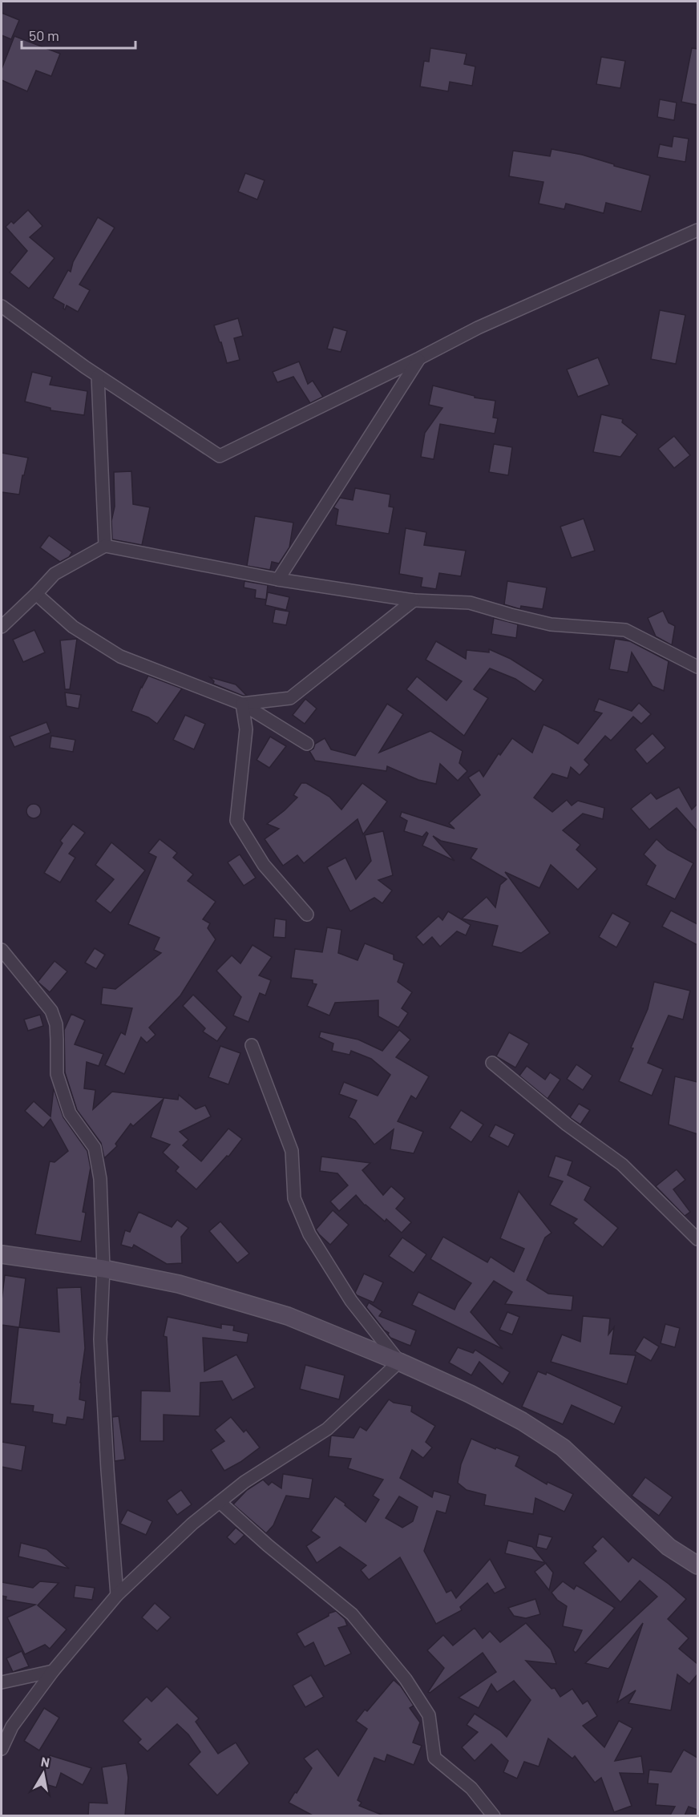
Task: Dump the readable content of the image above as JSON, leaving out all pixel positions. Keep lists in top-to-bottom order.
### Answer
{
  "scale_bar": "50 m",
  "north": "top"
}
